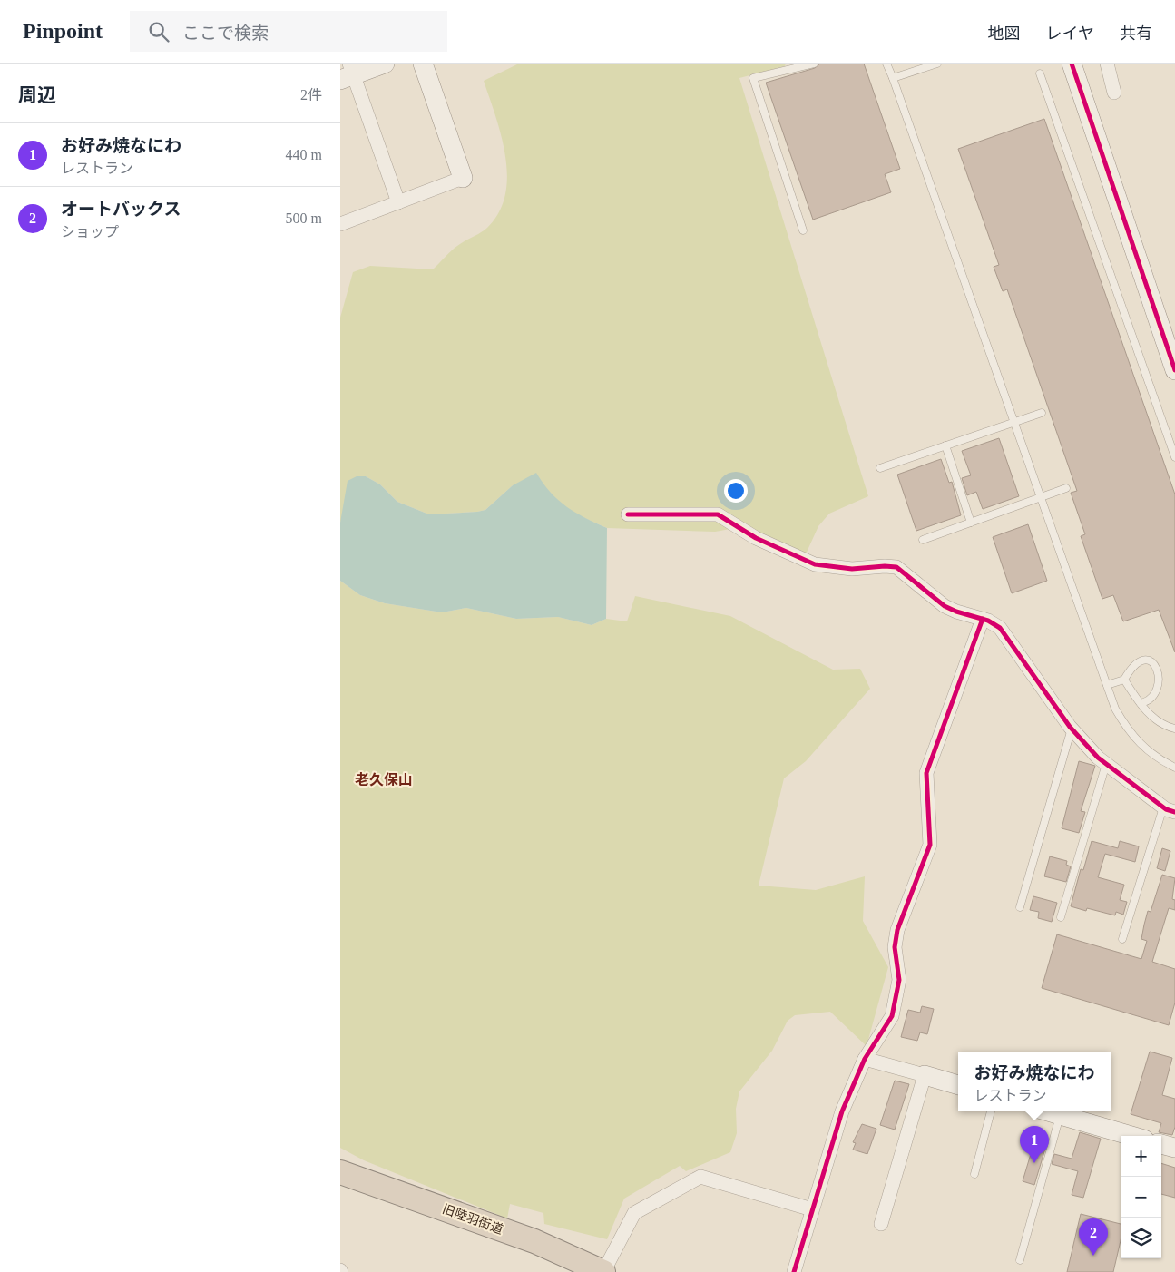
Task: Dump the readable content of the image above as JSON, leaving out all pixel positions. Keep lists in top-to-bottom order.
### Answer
{
  "streets": {
    "highway": ["旧陸羽街道"]
  },
  "districts": ["老久保山"],
  "page": {
    "header": "Pinpoint",
    "search": "ここで検索",
    "nav": ["地図", "レイヤ", "共有"],
    "heading": ["周辺", "2件"],
    "list": [
      {
        "mark": "1",
        "name": "お好み焼なにわ",
        "note": "レストラン",
        "value": "440 m"
      },
      {
        "mark": "2",
        "name": "オートバックス",
        "note": "ショップ",
        "value": "500 m"
      }
    ],
    "popup": ["お好み焼なにわ", "レストラン"],
    "pins": ["1", "2"],
    "map_buttons": ["+", "−"]
  }
}
